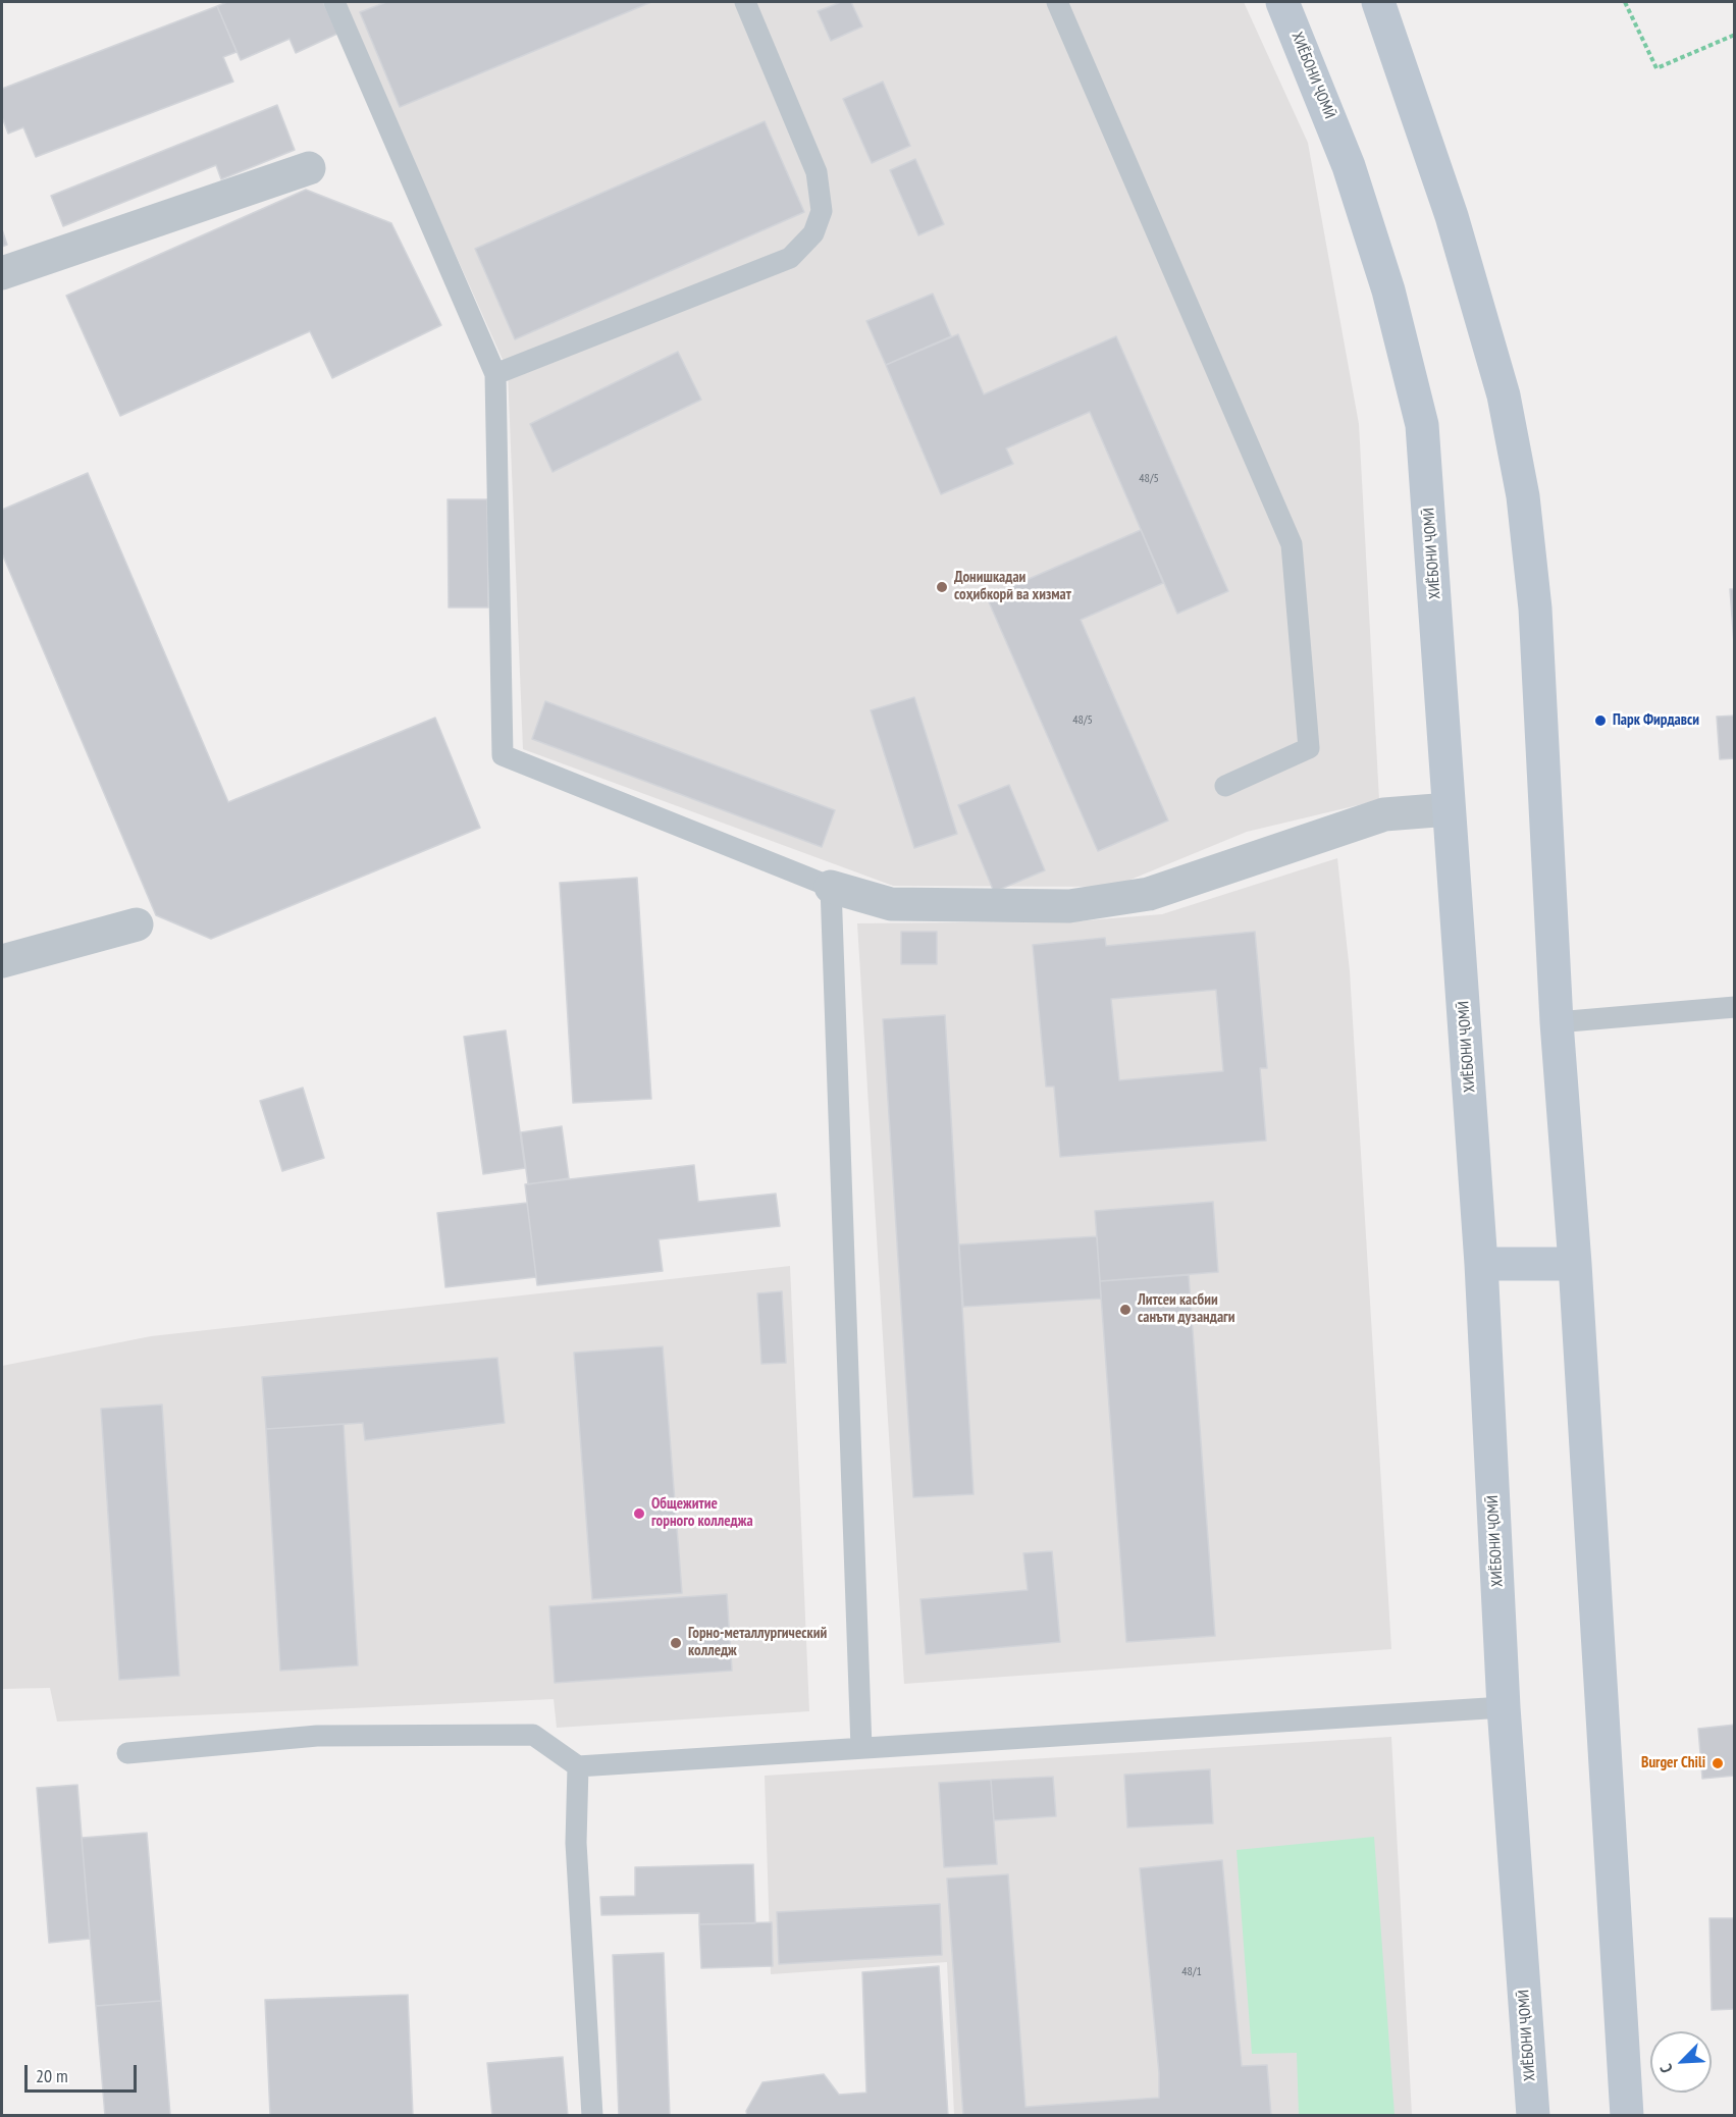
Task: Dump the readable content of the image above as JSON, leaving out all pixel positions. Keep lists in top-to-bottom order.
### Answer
{
  "streets": {
    "main road": ["ХИЁБОНИ ҶОМӢ"]
  },
  "places": [
    "Донишкадаи соҳибкорӣ ва хизмат",
    "Парк Фирдавси",
    "Литсеи касбии санъти дузандаги",
    "Общежитие горного колледжа",
    "Горно-металлургический колледж",
    "Burger Chili"
  ],
  "house_numbers": ["48/5", "48/5", "48/1"],
  "scale_bar": "20 m",
  "north": "bottom left"
}
